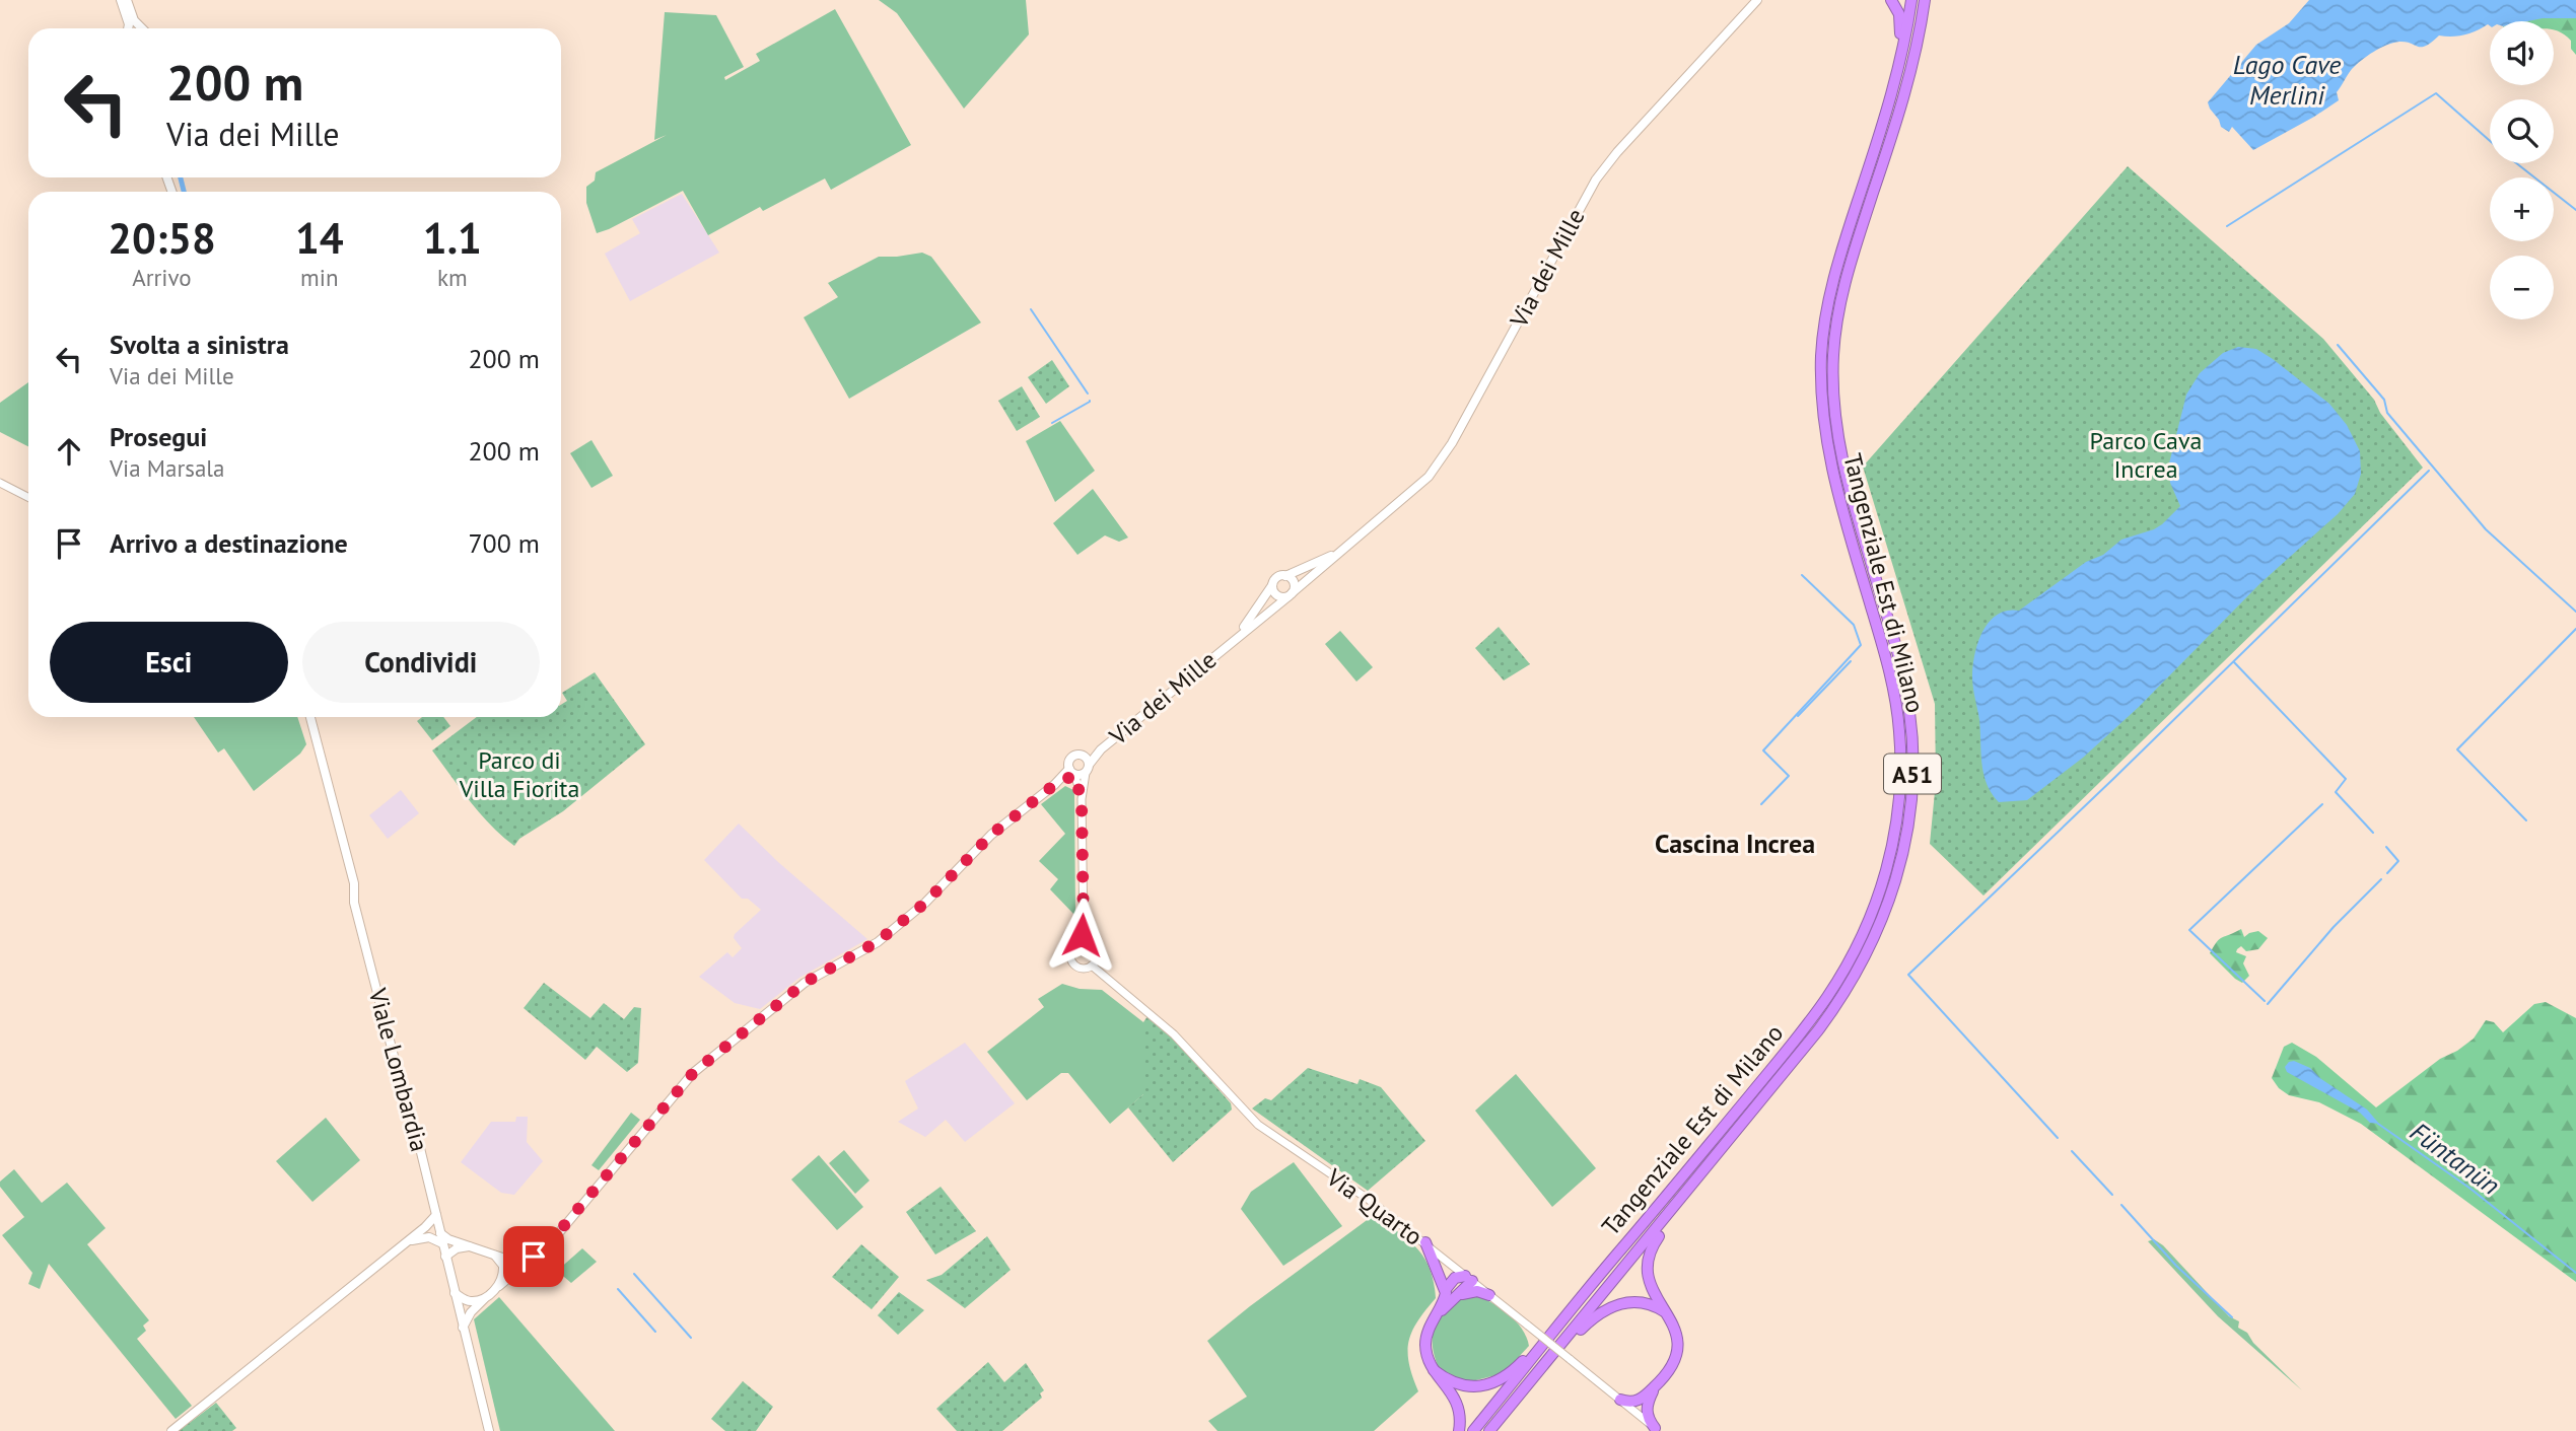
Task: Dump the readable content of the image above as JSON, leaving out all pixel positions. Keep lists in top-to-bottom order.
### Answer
{
  "streets": {
    "highway": ["Tangenziale Est di Milano", "A51"],
    "main road": ["Via dei Mille", "Viale Lombardia"],
    "street": ["Via Quarto"]
  },
  "districts": ["Cascina Increa"],
  "water": ["Lago Cave Merlini", "Füntanün"],
  "parks": ["Parco Cava Increa", "Parco di Villa Fiorita"],
  "page": {
    "map_buttons": ["+", "−"],
    "turn": ["200 m", "Via dei Mille"],
    "eta": [
      "20:58",
      "Arrivo",
      "14",
      "min",
      "1.1",
      "km"
    ],
    "list": [
      {
        "name": "Svolta a sinistra",
        "note": "Via dei Mille",
        "value": "200 m"
      },
      {
        "name": "Prosegui",
        "note": "Via Marsala",
        "value": "200 m"
      },
      {
        "name": "Arrivo a destinazione",
        "value": "700 m"
      }
    ],
    "buttons": ["Esci", "Condividi"]
  }
}
